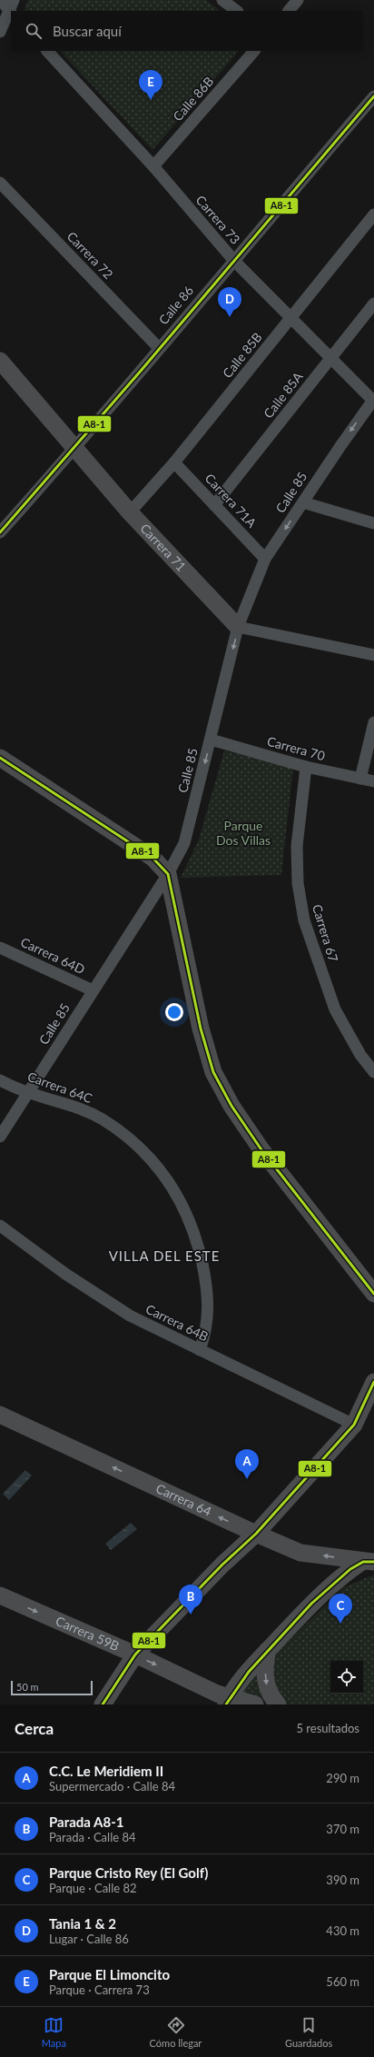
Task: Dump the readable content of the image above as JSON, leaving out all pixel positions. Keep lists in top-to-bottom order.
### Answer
{
  "streets": {
    "street": [
      "Calle 86B",
      "Carrera 73",
      "Carrera 72",
      "Calle 86",
      "Calle 85B",
      "Calle 85A",
      "Calle 85",
      "Carrera 71A",
      "Carrera 71",
      "Carrera 70",
      "Carrera 67",
      "Carrera 64D",
      "Carrera 64C",
      "Carrera 64B",
      "Carrera 64",
      "Carrera 59B"
    ]
  },
  "crossings": [
    ["Calle 86B", "Carrera 73"],
    ["Carrera 73", "Calle 86"],
    ["Carrera 73", "Calle 85B"],
    ["Carrera 73", "Calle 85A"],
    ["Carrera 73", "Calle 85"],
    ["Carrera 72", "Calle 86"],
    ["Calle 86", "Carrera 71"],
    ["Calle 85B", "Carrera 71A"],
    ["Calle 85B", "Carrera 71"],
    ["Calle 85A", "Carrera 71A"],
    ["Calle 85", "Carrera 71A"],
    ["Calle 85", "Carrera 71"],
    ["Calle 85", "Carrera 70"],
    ["Calle 85", "Carrera 64D"],
    ["Calle 85", "Carrera 64C"],
    ["Carrera 70", "Carrera 67"],
    ["Carrera 64C", "Carrera 64B"]
  ],
  "one_way": ["Calle 85", "Carrera 64", "Carrera 59B"],
  "districts": ["VILLA DEL ESTE"],
  "parks": ["Parque Dos Villas"],
  "lines": ["transit line A8-1"],
  "scale_bar": "50 m",
  "page": {
    "search": "Buscar aquí",
    "pins": [
      "E",
      "D",
      "A",
      "B",
      "C"
    ],
    "scale": "50 m",
    "heading": ["Cerca", "5 resultados"],
    "list": [
      {
        "mark": "A",
        "name": "C.C. Le Meridiem II",
        "note": "Supermercado · Calle 84",
        "value": "290 m"
      },
      {
        "mark": "B",
        "name": "Parada A8-1",
        "note": "Parada · Calle 84",
        "value": "370 m"
      },
      {
        "mark": "C",
        "name": "Parque Cristo Rey (El Golf)",
        "note": "Parque · Calle 82",
        "value": "390 m"
      },
      {
        "mark": "D",
        "name": "Tania 1 & 2",
        "note": "Lugar · Calle 86",
        "value": "430 m"
      },
      {
        "mark": "E",
        "name": "Parque El Limoncito",
        "note": "Parque · Carrera 73",
        "value": "560 m"
      }
    ],
    "nav": ["Mapa", "Cómo llegar", "Guardados"]
  }
}
